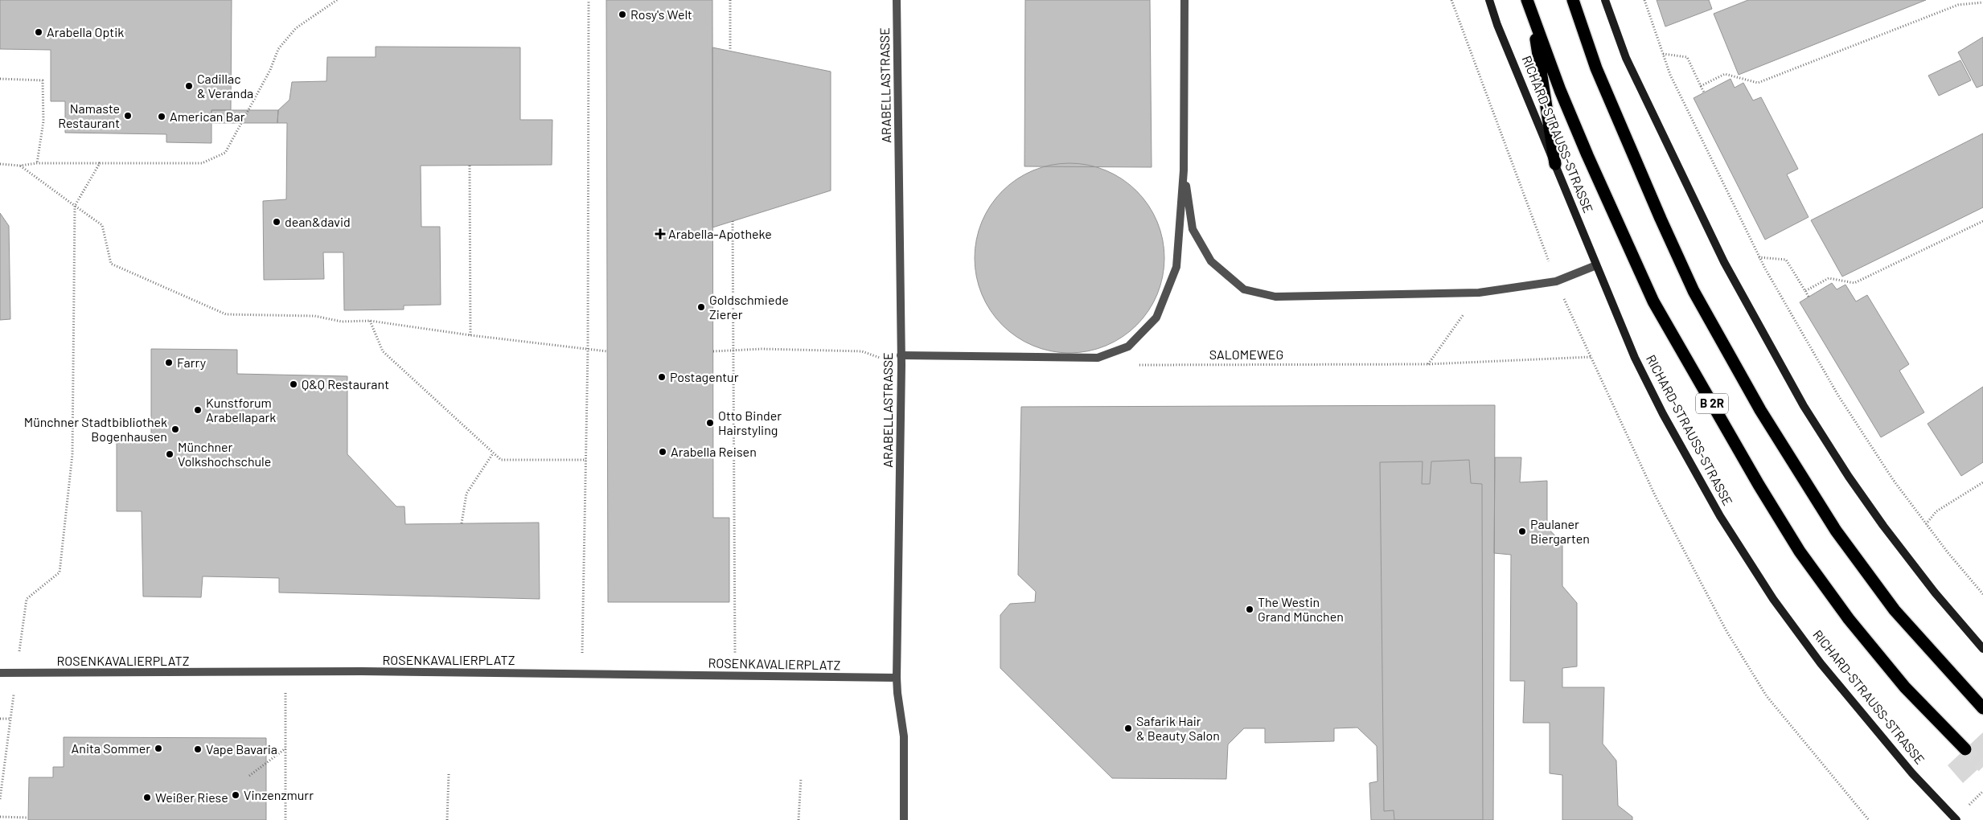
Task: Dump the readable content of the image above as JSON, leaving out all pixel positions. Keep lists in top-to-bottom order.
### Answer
{
  "streets": {
    "highway": ["RICHARD-STRAUSS-STRASSE", "B 2R"],
    "street": ["ARABELLASTRASSE", "ROSENKAVALIERPLATZ"],
    "path": ["SALOMEWEG"]
  },
  "crossings": [
    ["ARABELLASTRASSE", "ROSENKAVALIERPLATZ"]
  ],
  "places": {
    "other": [
      "Rosy's Welt",
      "Arabella Optik",
      "Cadillac & Veranda",
      "Namaste Restaurant",
      "American Bar",
      "dean&david",
      "Goldschmiede Zierer",
      "Farry",
      "Postagentur",
      "Q&Q Restaurant",
      "Kunstforum Arabellapark",
      "Otto Binder Hairstyling",
      "Münchner Stadtbibliothek Bogenhausen",
      "Arabella Reisen",
      "Münchner Volkshochschule",
      "Paulaner Biergarten",
      "The Westin Grand München",
      "Safarik Hair & Beauty Salon",
      "Anita Sommer",
      "Vape Bavaria",
      "Vinzenzmurr",
      "Weißer Riese"
    ],
    "health": ["Arabella-Apotheke"]
  }
}
